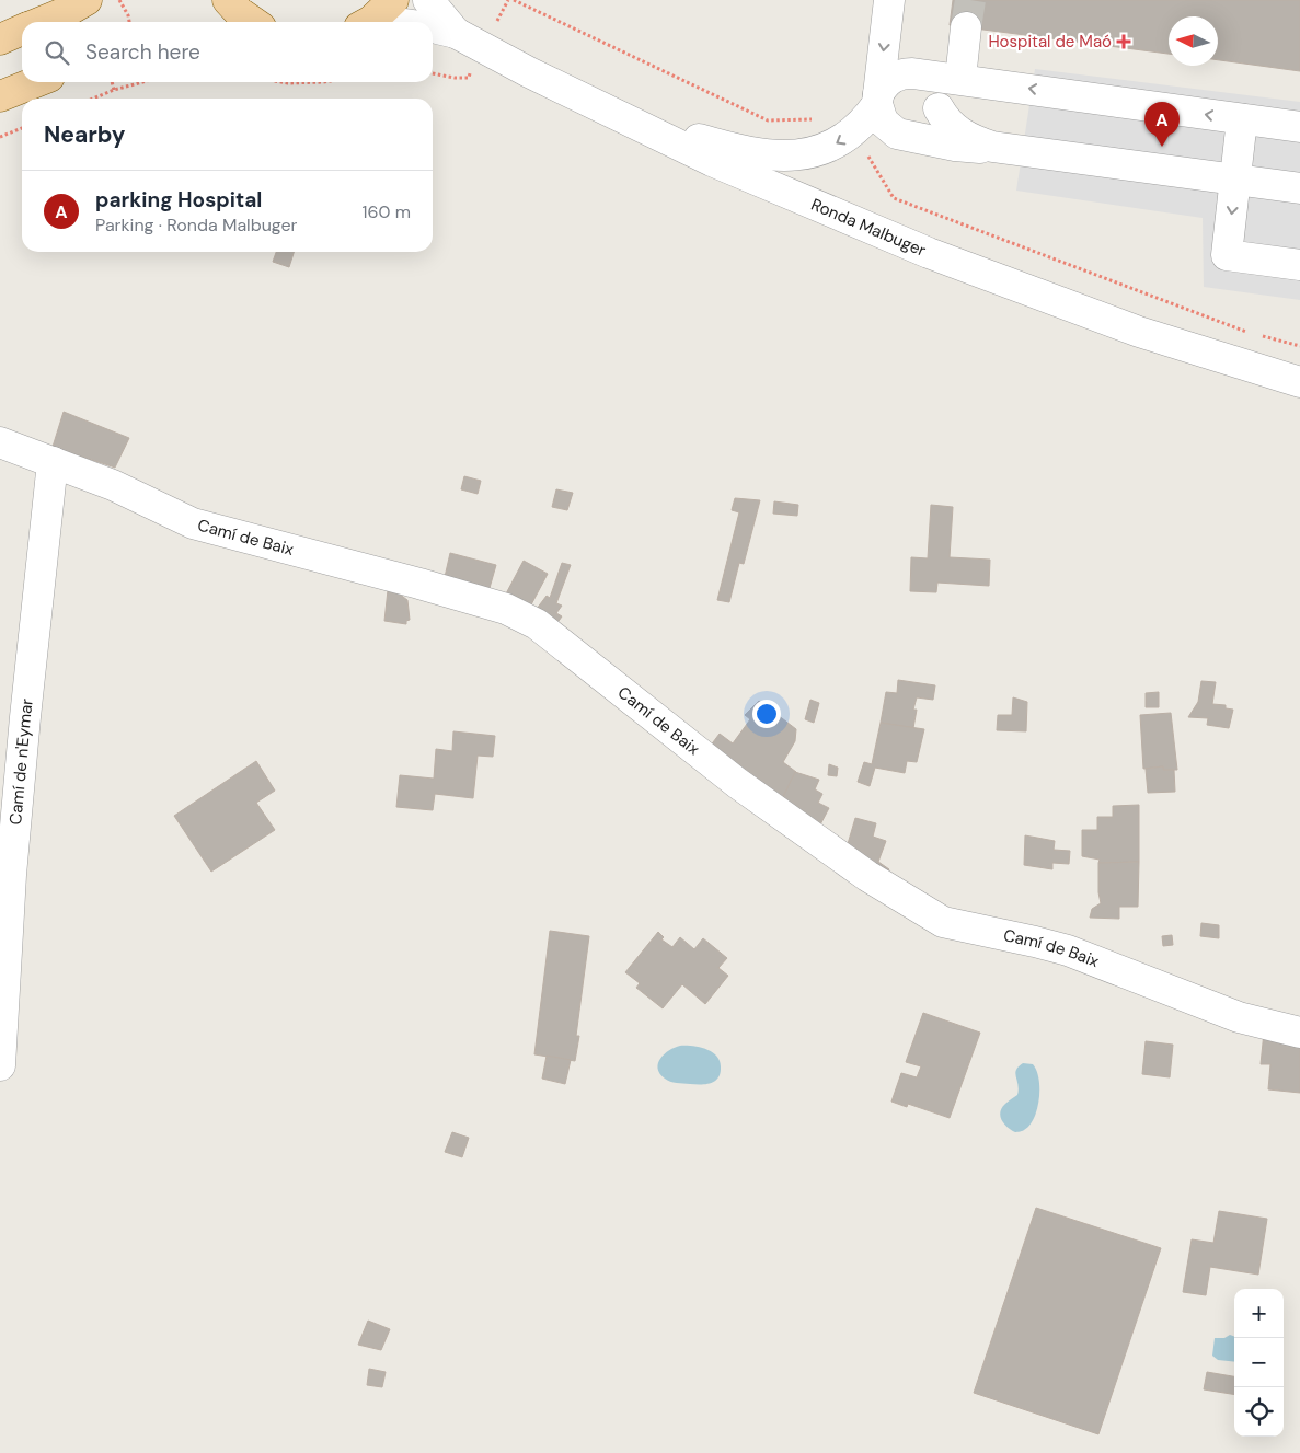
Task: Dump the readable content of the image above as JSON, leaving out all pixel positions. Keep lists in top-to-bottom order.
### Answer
{
  "streets": {
    "street": ["Ronda Malbuger", "Camí de Baix", "Camí de n'Eymar"]
  },
  "crossings": [
    ["Camí de Baix", "Camí de n'Eymar"]
  ],
  "places": {
    "health": ["Hospital de Maó"]
  },
  "north": "left",
  "page": {
    "search": "Search here",
    "heading": "Nearby",
    "pins": "A",
    "list": [
      {
        "mark": "A",
        "name": "parking Hospital",
        "note": "Parking · Ronda Malbuger",
        "value": "160 m"
      }
    ],
    "map_buttons": ["+", "−"]
  }
}
